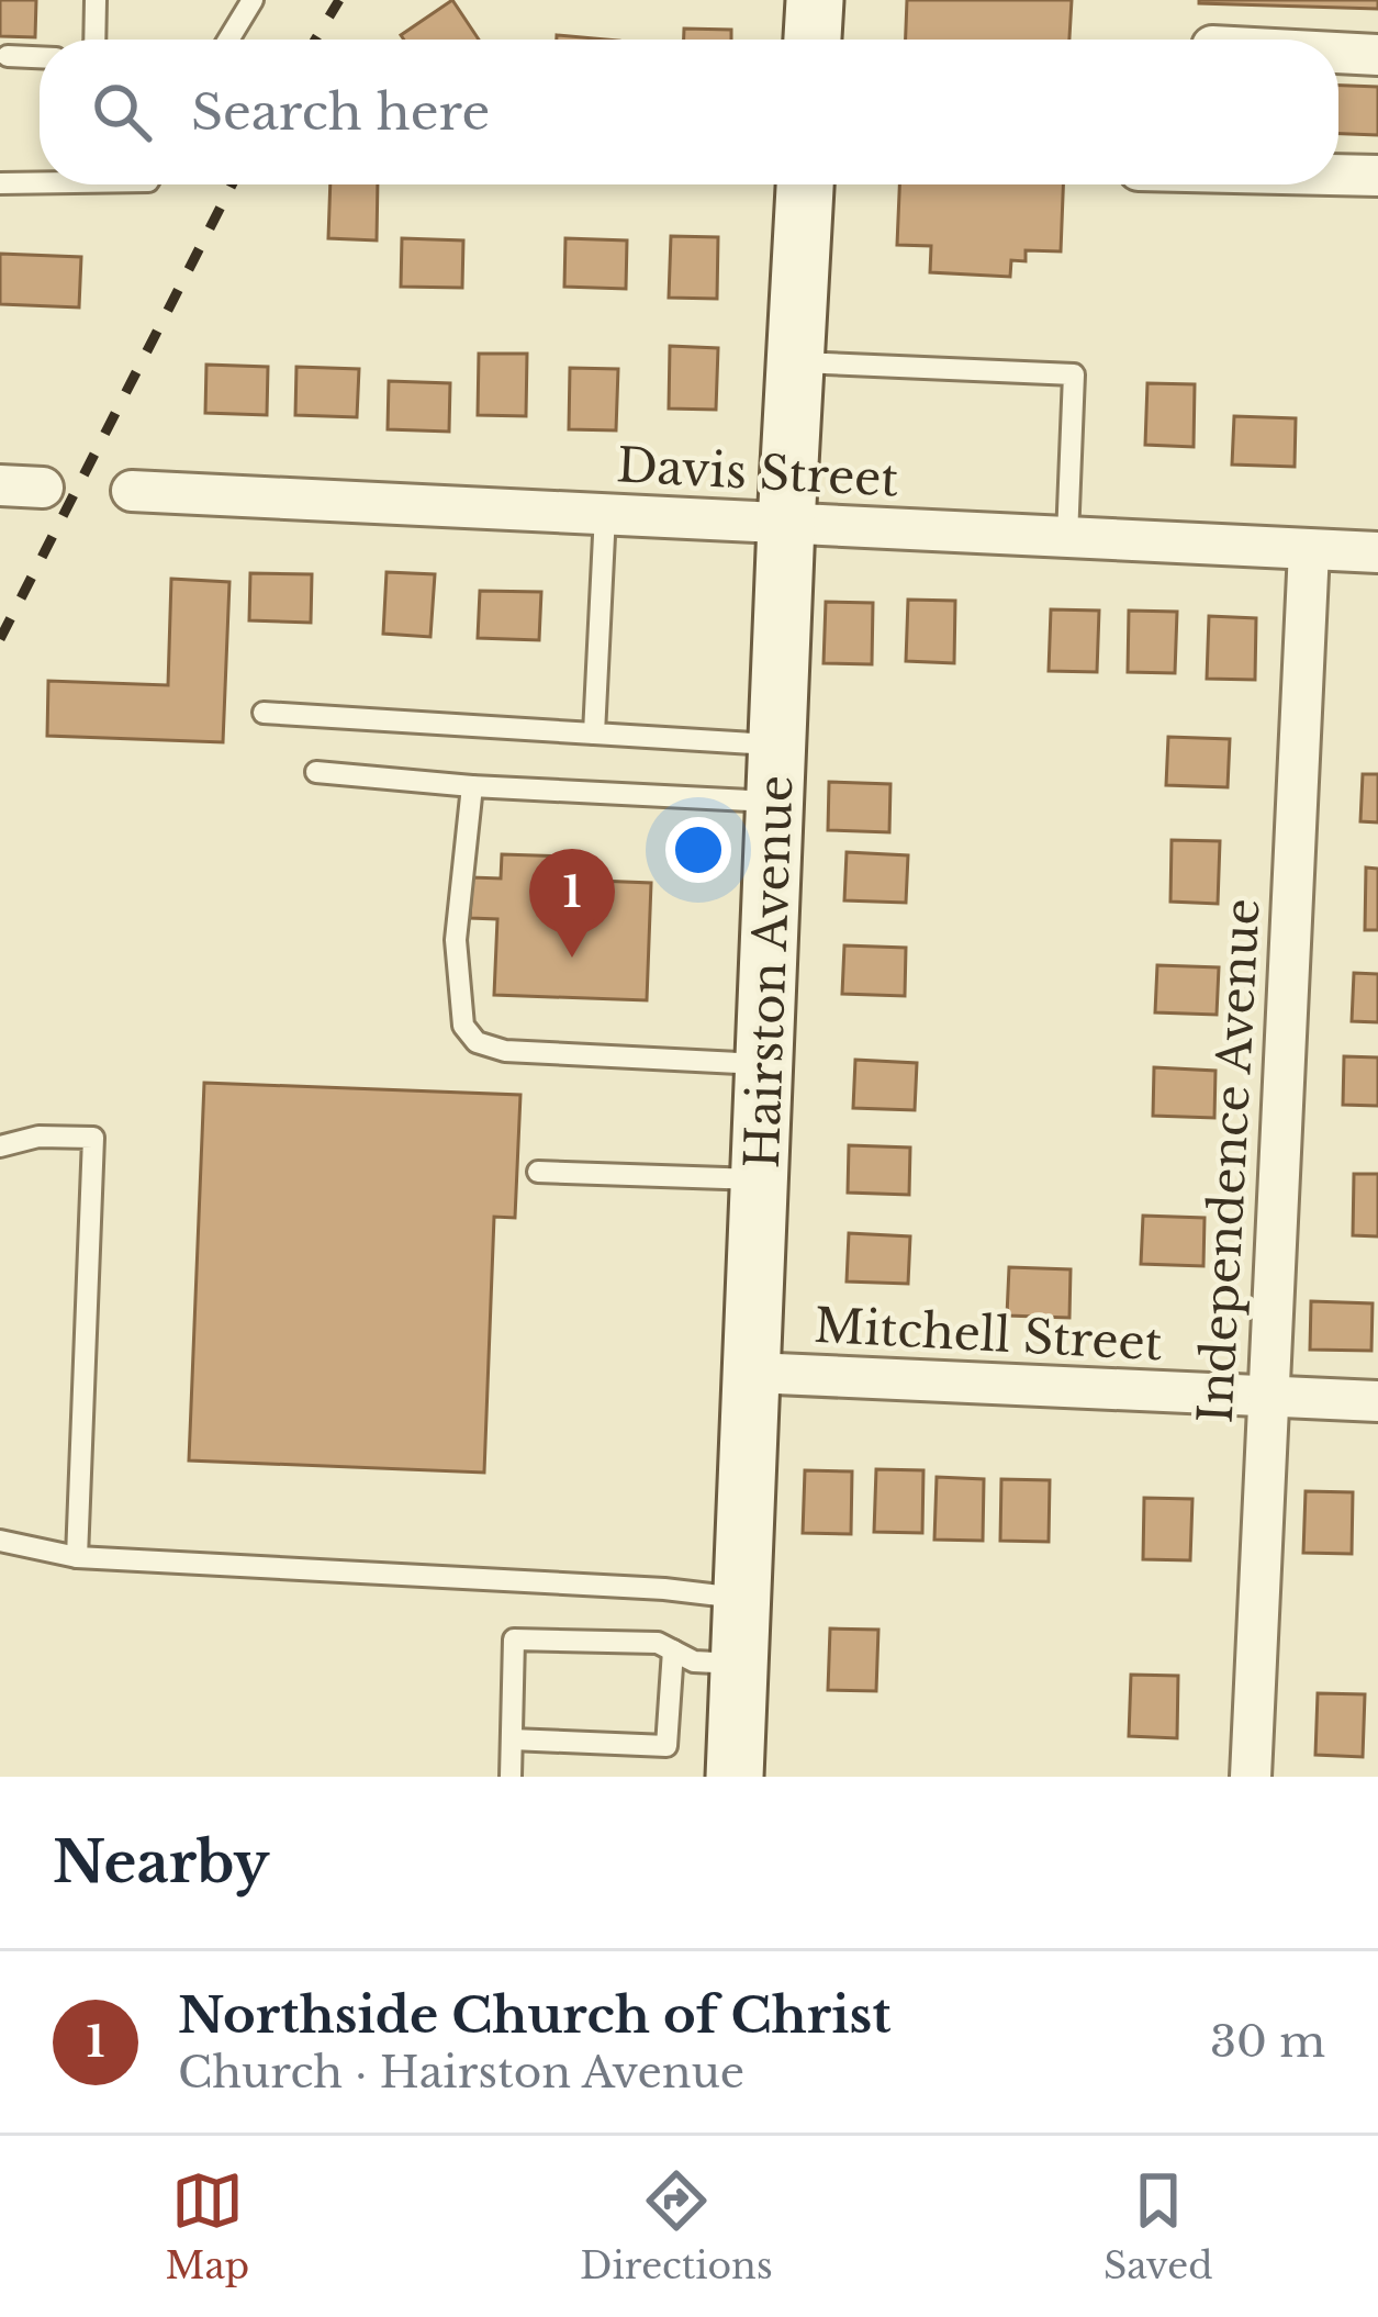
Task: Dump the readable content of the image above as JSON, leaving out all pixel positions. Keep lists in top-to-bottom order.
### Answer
{
  "streets": {
    "street": [
      "Davis Street",
      "Hairston Avenue",
      "Independence Avenue",
      "Mitchell Street"
    ]
  },
  "crossings": [
    ["Davis Street", "Hairston Avenue"],
    ["Davis Street", "Independence Avenue"],
    ["Hairston Avenue", "Mitchell Street"],
    ["Independence Avenue", "Mitchell Street"]
  ],
  "page": {
    "search": "Search here",
    "pins": "1",
    "heading": "Nearby",
    "list": [
      {
        "mark": "1",
        "name": "Northside Church of Christ",
        "note": "Church · Hairston Avenue",
        "value": "30 m"
      }
    ],
    "nav": ["Map", "Directions", "Saved"]
  }
}
